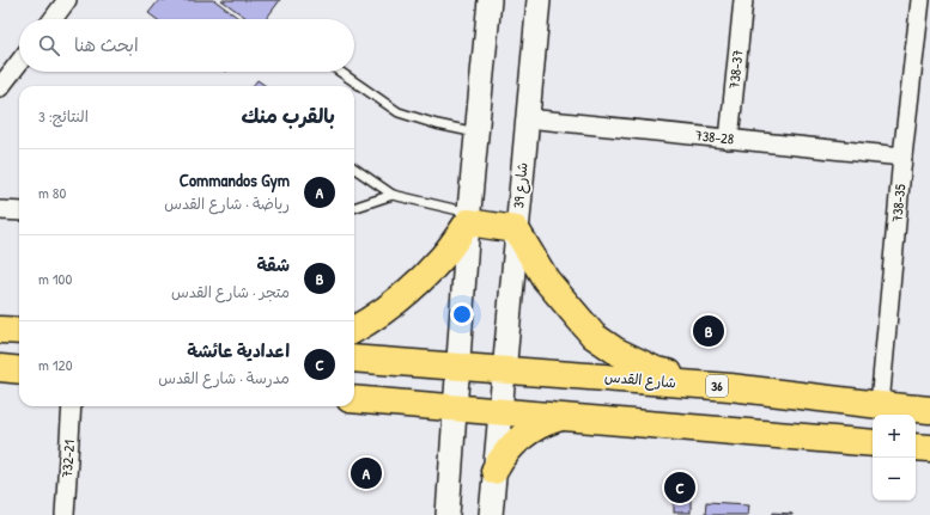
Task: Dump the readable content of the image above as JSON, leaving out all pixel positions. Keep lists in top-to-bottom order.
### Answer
{
  "streets": {
    "main road": ["شارع القدس", "36"],
    "street": [
      "738-37",
      "738-28",
      "شارع 39",
      "738-35",
      "732-21"
    ]
  },
  "crossings": [
    ["738-37", "738-28"],
    ["738-28", "شارع 39"],
    ["738-28", "738-35"],
    ["شارع 39", "شارع القدس"],
    ["738-35", "شارع القدس"]
  ],
  "page": {
    "search": "ابحث هنا",
    "heading": ["بالقرب منك", "النتائج: 3"],
    "list": [
      {
        "mark": "A",
        "name": "Commandos Gym",
        "note": "رياضة · شارع القدس",
        "value": "80 m"
      },
      {
        "mark": "B",
        "name": "شقة",
        "note": "متجر · شارع القدس",
        "value": "100 m"
      },
      {
        "mark": "C",
        "name": "اعدادية عائشة",
        "note": "مدرسة · شارع القدس",
        "value": "120 m"
      }
    ],
    "pins": ["B", "A", "C"],
    "map_buttons": ["+", "−"]
  }
}
